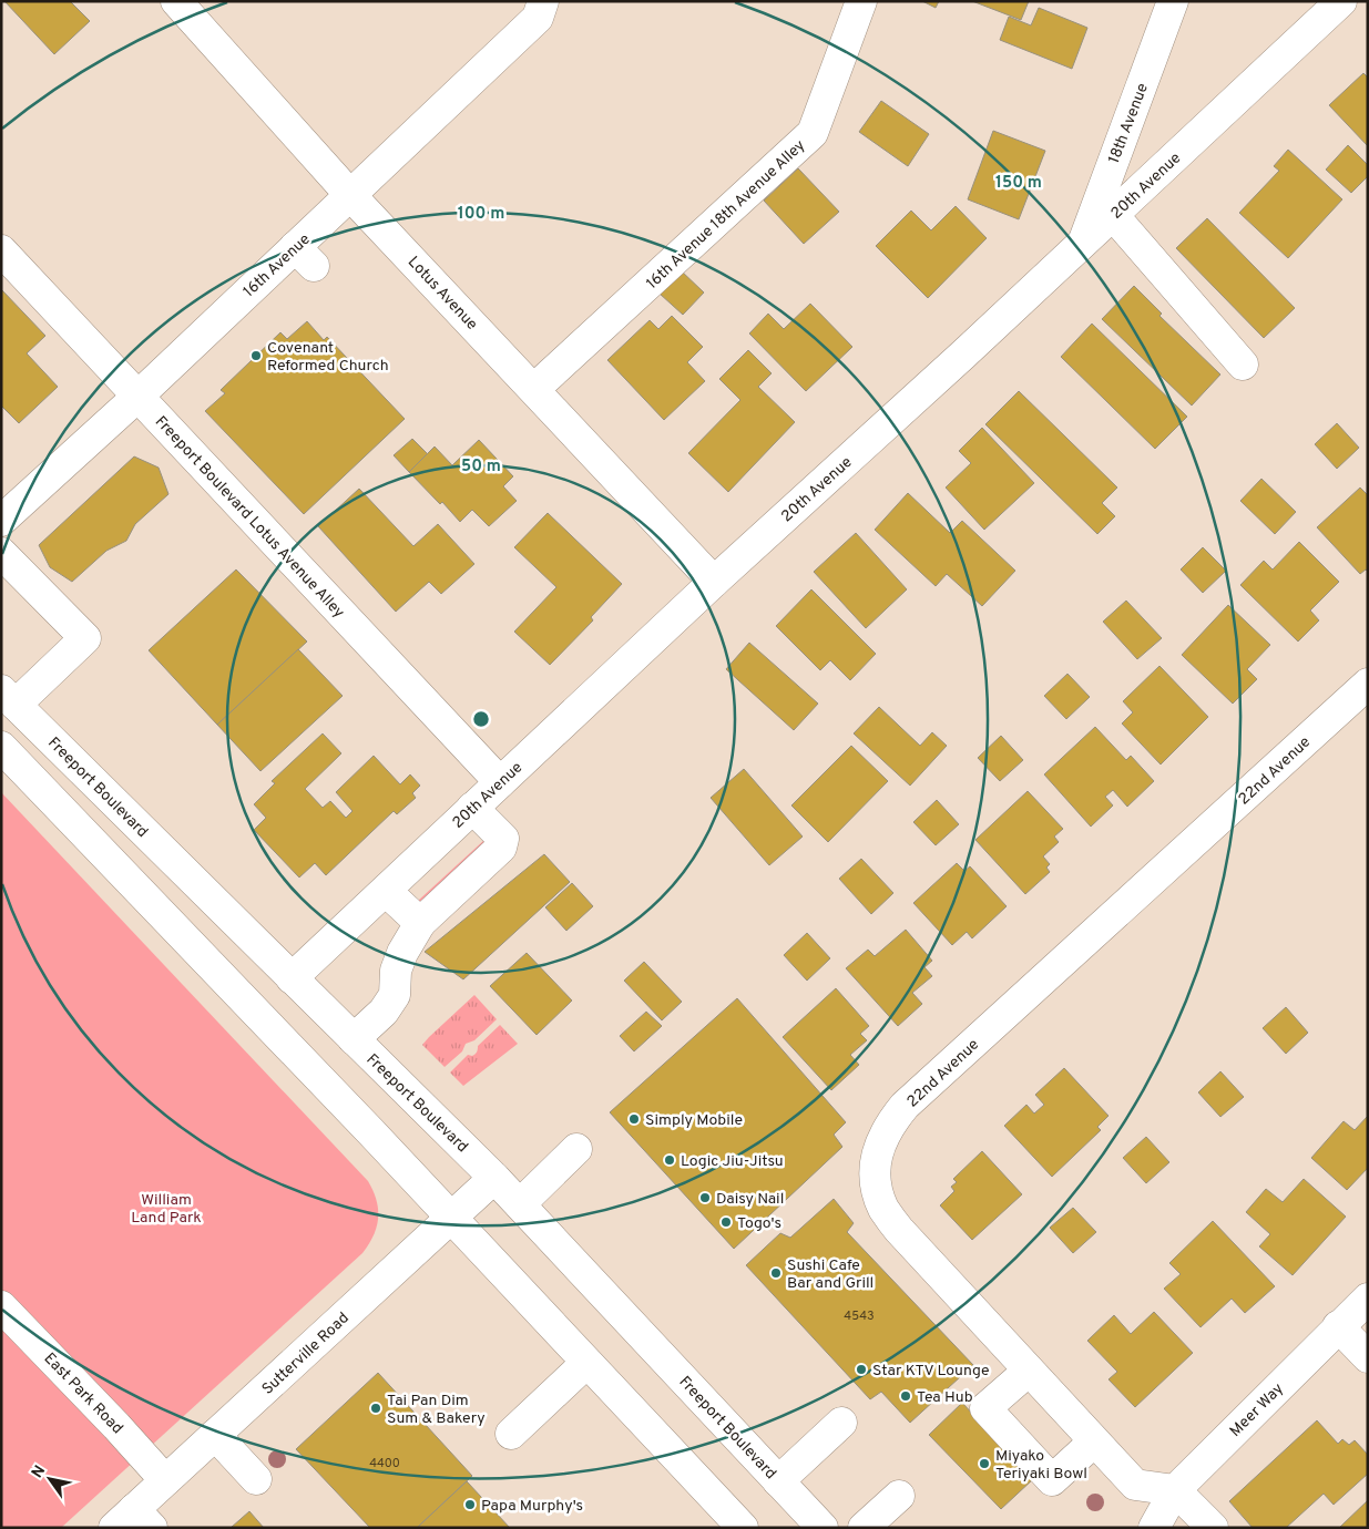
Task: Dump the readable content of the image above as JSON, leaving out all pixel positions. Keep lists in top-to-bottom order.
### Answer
{
  "streets": {
    "street": [
      "18th Avenue",
      "20th Avenue",
      "16th Avenue 18th Avenue Alley",
      "16th Avenue",
      "Lotus Avenue",
      "Freeport Boulevard Lotus Avenue Alley",
      "22nd Avenue",
      "Freeport Boulevard",
      "Sutterville Road",
      "East Park Road",
      "Meer Way"
    ]
  },
  "crossings": [
    ["18th Avenue", "20th Avenue"],
    ["20th Avenue", "Lotus Avenue"],
    ["20th Avenue", "Freeport Boulevard Lotus Avenue Alley"],
    ["20th Avenue", "Freeport Boulevard"],
    ["16th Avenue 18th Avenue Alley", "Lotus Avenue"],
    ["16th Avenue", "Lotus Avenue"],
    ["16th Avenue", "Freeport Boulevard Lotus Avenue Alley"],
    ["22nd Avenue", "Meer Way"],
    ["Freeport Boulevard", "Sutterville Road"],
    ["Sutterville Road", "East Park Road"]
  ],
  "parks": ["William Land Park"],
  "places": [
    "Covenant Reformed Church",
    "Simply Mobile",
    "Logic Jiu-Jitsu",
    "Daisy Nail",
    "Togo's",
    "Sushi Cafe Bar and Grill",
    "Star KTV Lounge",
    "Tea Hub",
    "Tai Pan Dim Sum & Bakery",
    "Miyako Teriyaki Bowl",
    "Papa Murphy's"
  ],
  "house_numbers": ["4543", "4400"],
  "north": "top left",
  "rings": ["150 m", "100 m", "50 m"]
}
